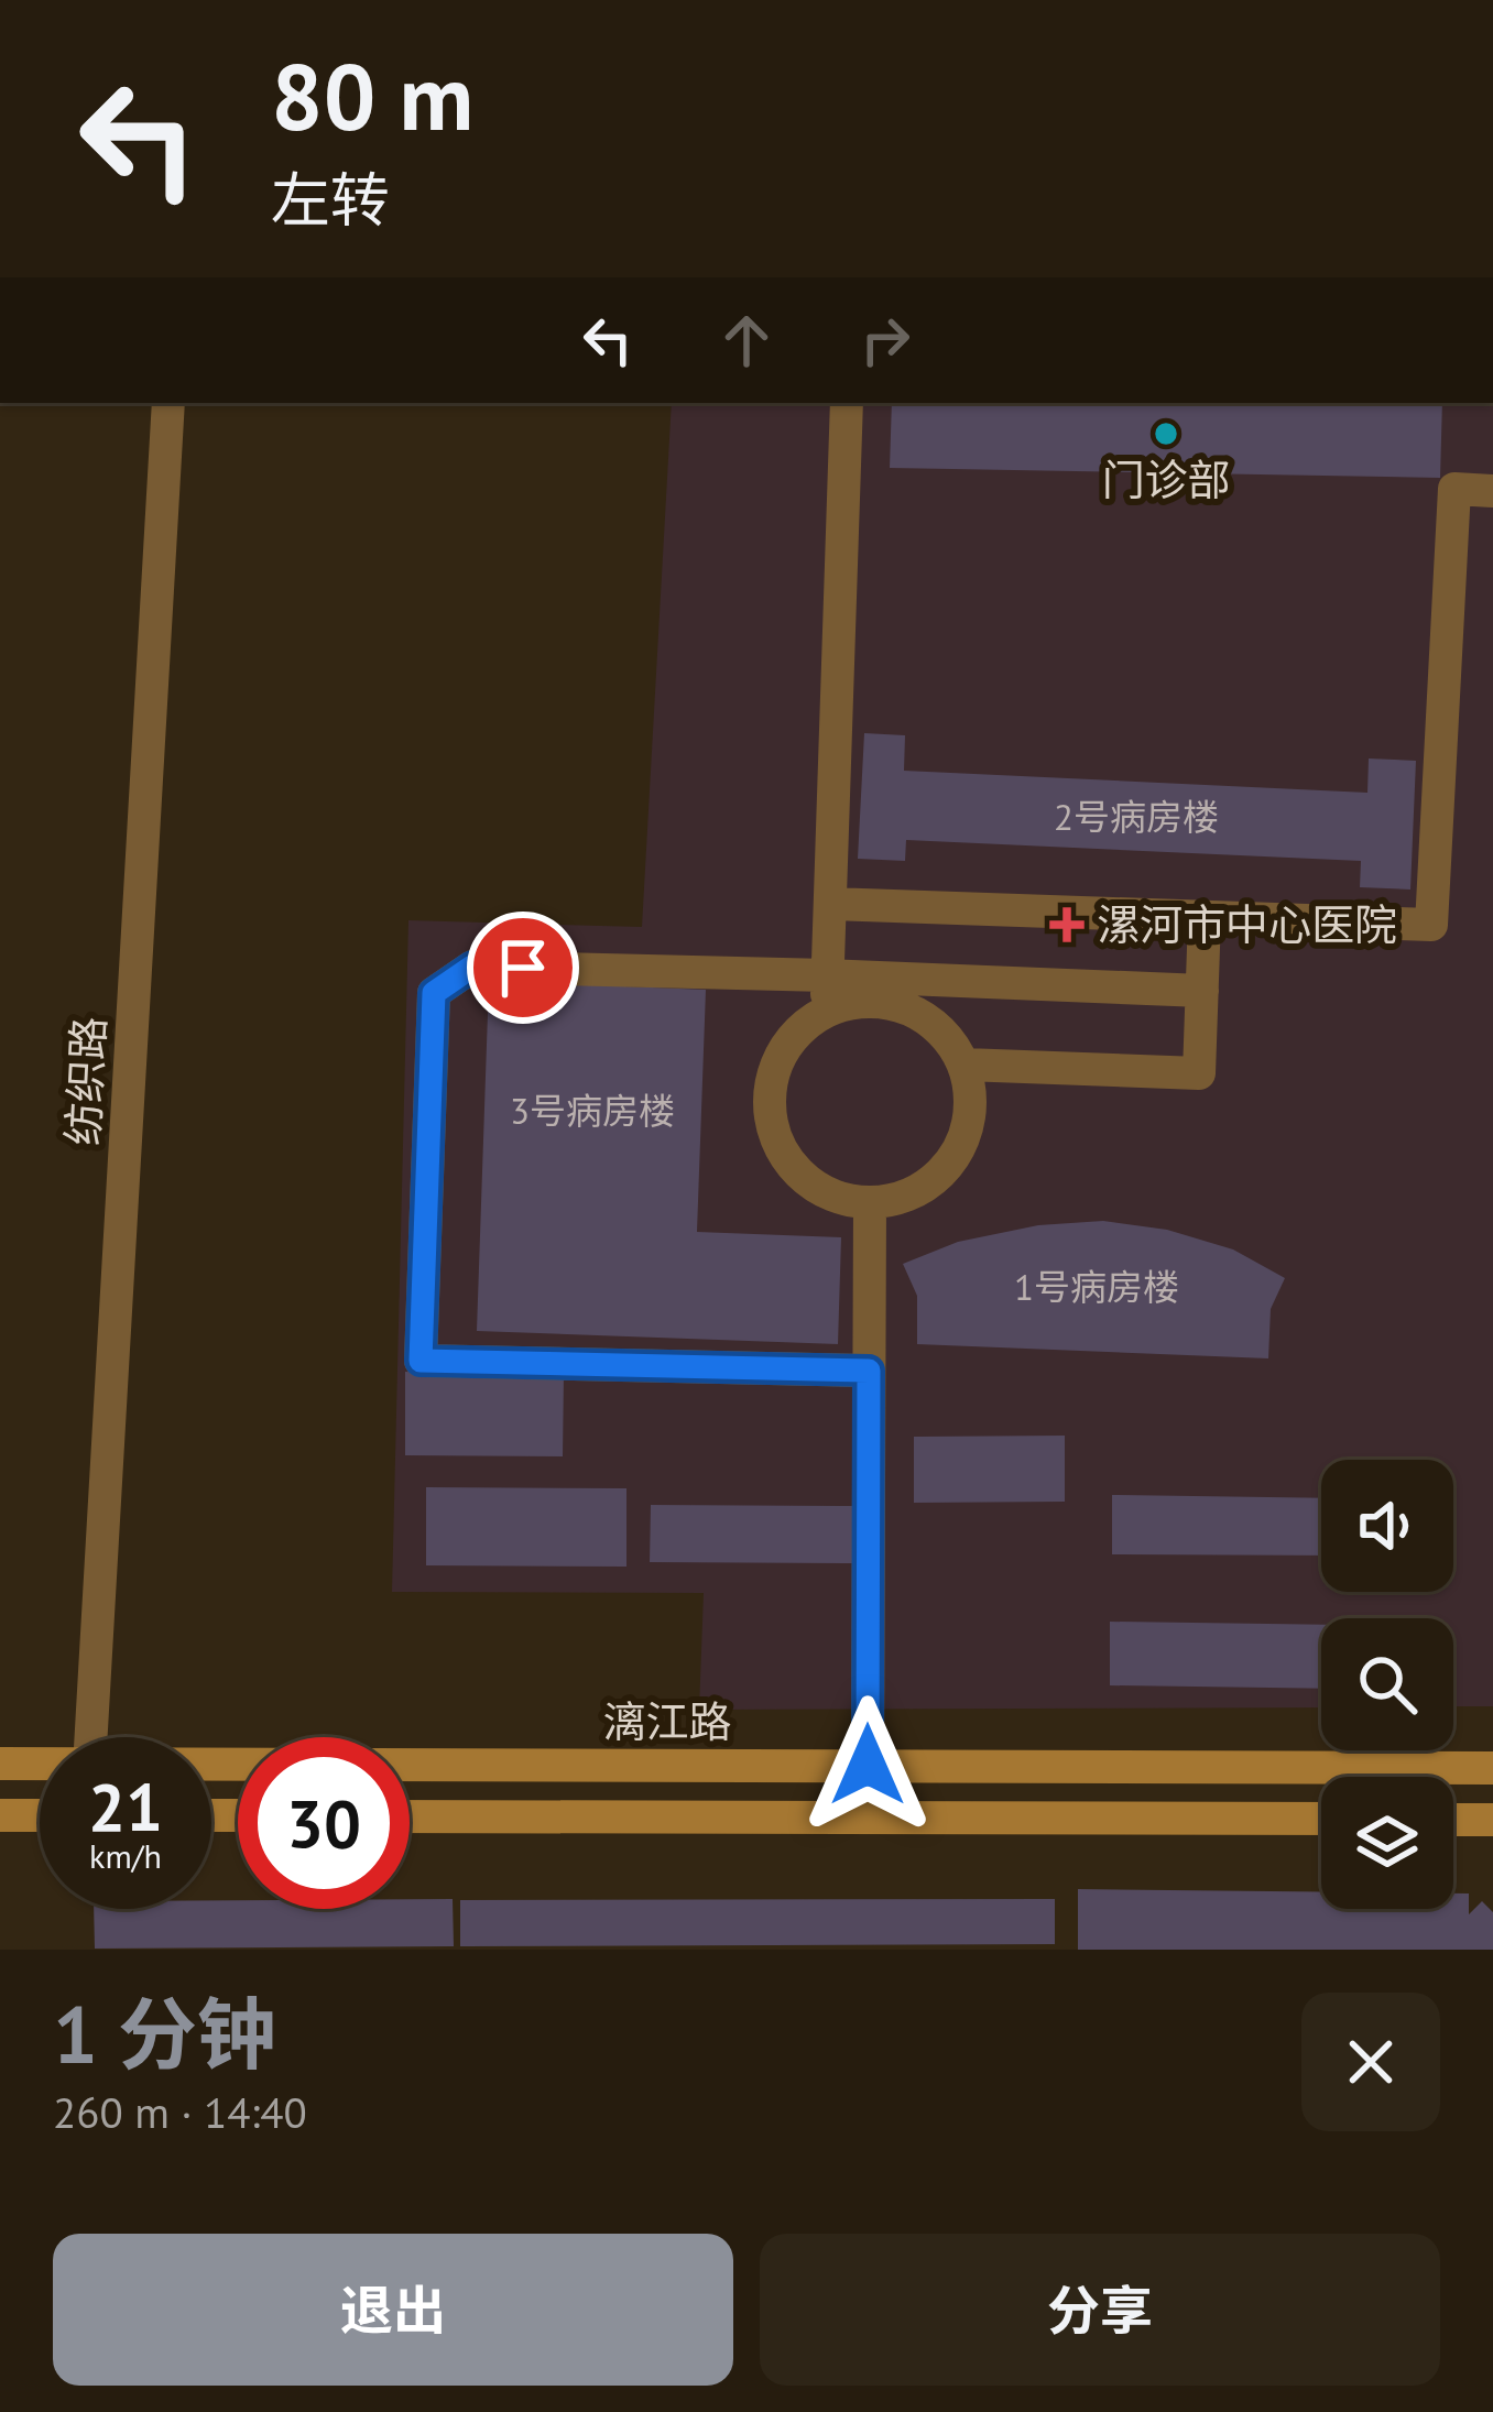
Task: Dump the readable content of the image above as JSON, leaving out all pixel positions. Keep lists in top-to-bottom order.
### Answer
{
  "streets": {
    "street": ["纺织路", "漓江路"]
  },
  "places": {
    "other": ["门诊部"],
    "health": ["漯河市中心医院"]
  },
  "house_numbers": ["2号病房楼", "3号病房楼", "1号病房楼"],
  "page": {
    "turn": ["80 m", "左转"],
    "speed": "21 km/h",
    "limit": "30",
    "heading": ["1 分钟", "260 m · 14:40"],
    "buttons": ["退出", "分享"]
  }
}
